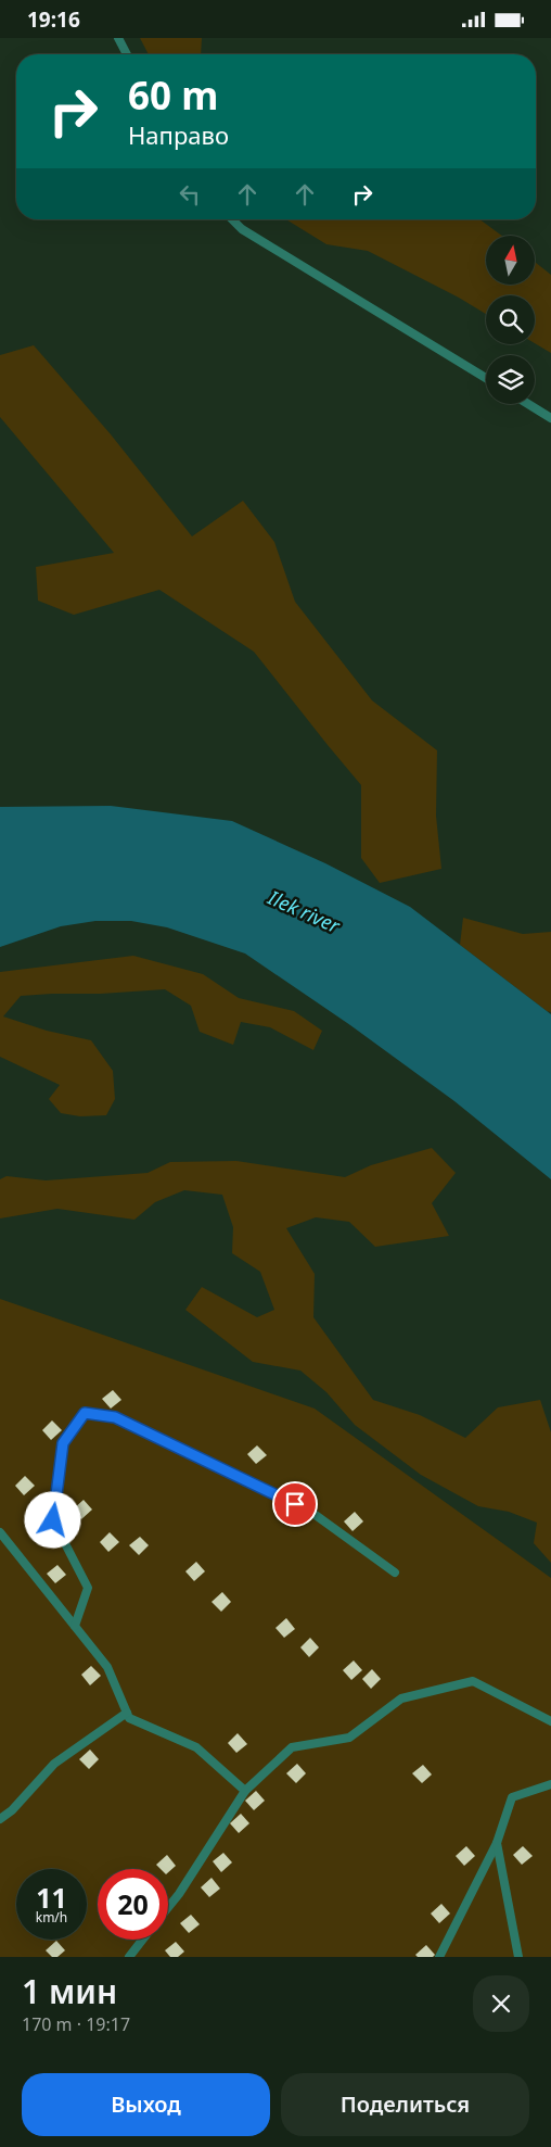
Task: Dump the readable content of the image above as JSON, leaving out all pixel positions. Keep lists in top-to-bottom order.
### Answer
{
  "water": ["Ilek river"],
  "north": "top",
  "page": {
    "status": "19:16",
    "turn": ["60 m", "Направо"],
    "speed": "11 km/h",
    "limit": "20",
    "heading": ["1 мин", "170 m · 19:17"],
    "buttons": ["Выход", "Поделиться"]
  }
}
